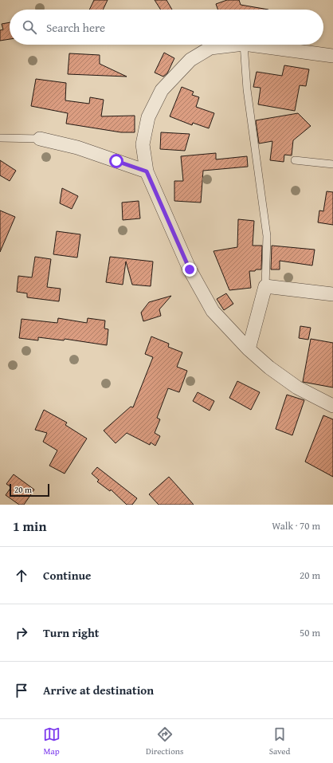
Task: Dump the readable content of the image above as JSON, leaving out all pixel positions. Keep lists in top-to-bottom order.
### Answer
{
  "scale_bar": "20 m",
  "page": {
    "search": "Search here",
    "scale": "20 m",
    "heading": ["1 min", "Walk · 70 m"],
    "list": [
      ["Continue", "20 m"],
      ["Turn right", "50 m"],
      "Arrive at destination"
    ],
    "nav": ["Map", "Directions", "Saved"]
  }
}
